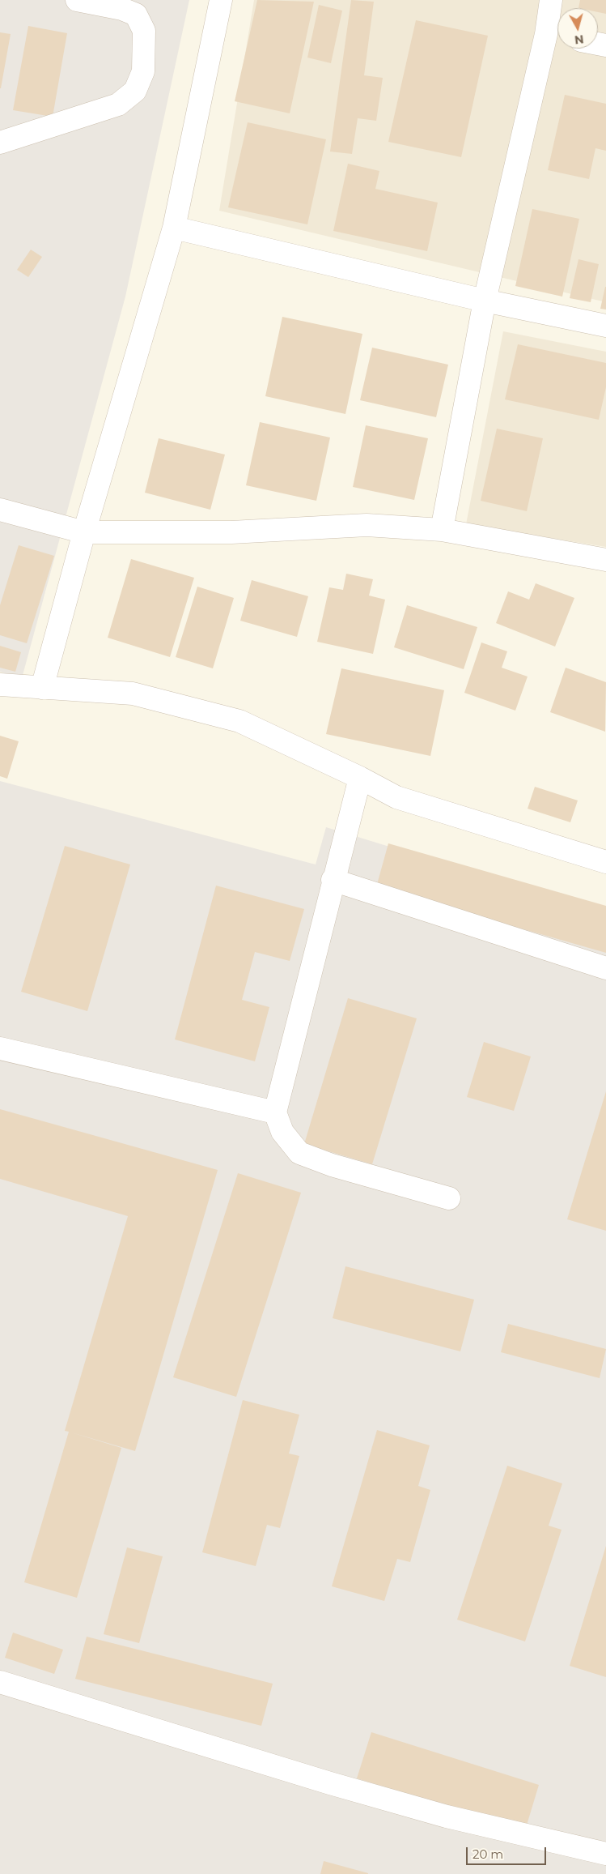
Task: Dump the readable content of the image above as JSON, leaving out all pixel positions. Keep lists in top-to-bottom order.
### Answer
{
  "scale_bar": "20 m",
  "north": "bottom"
}
